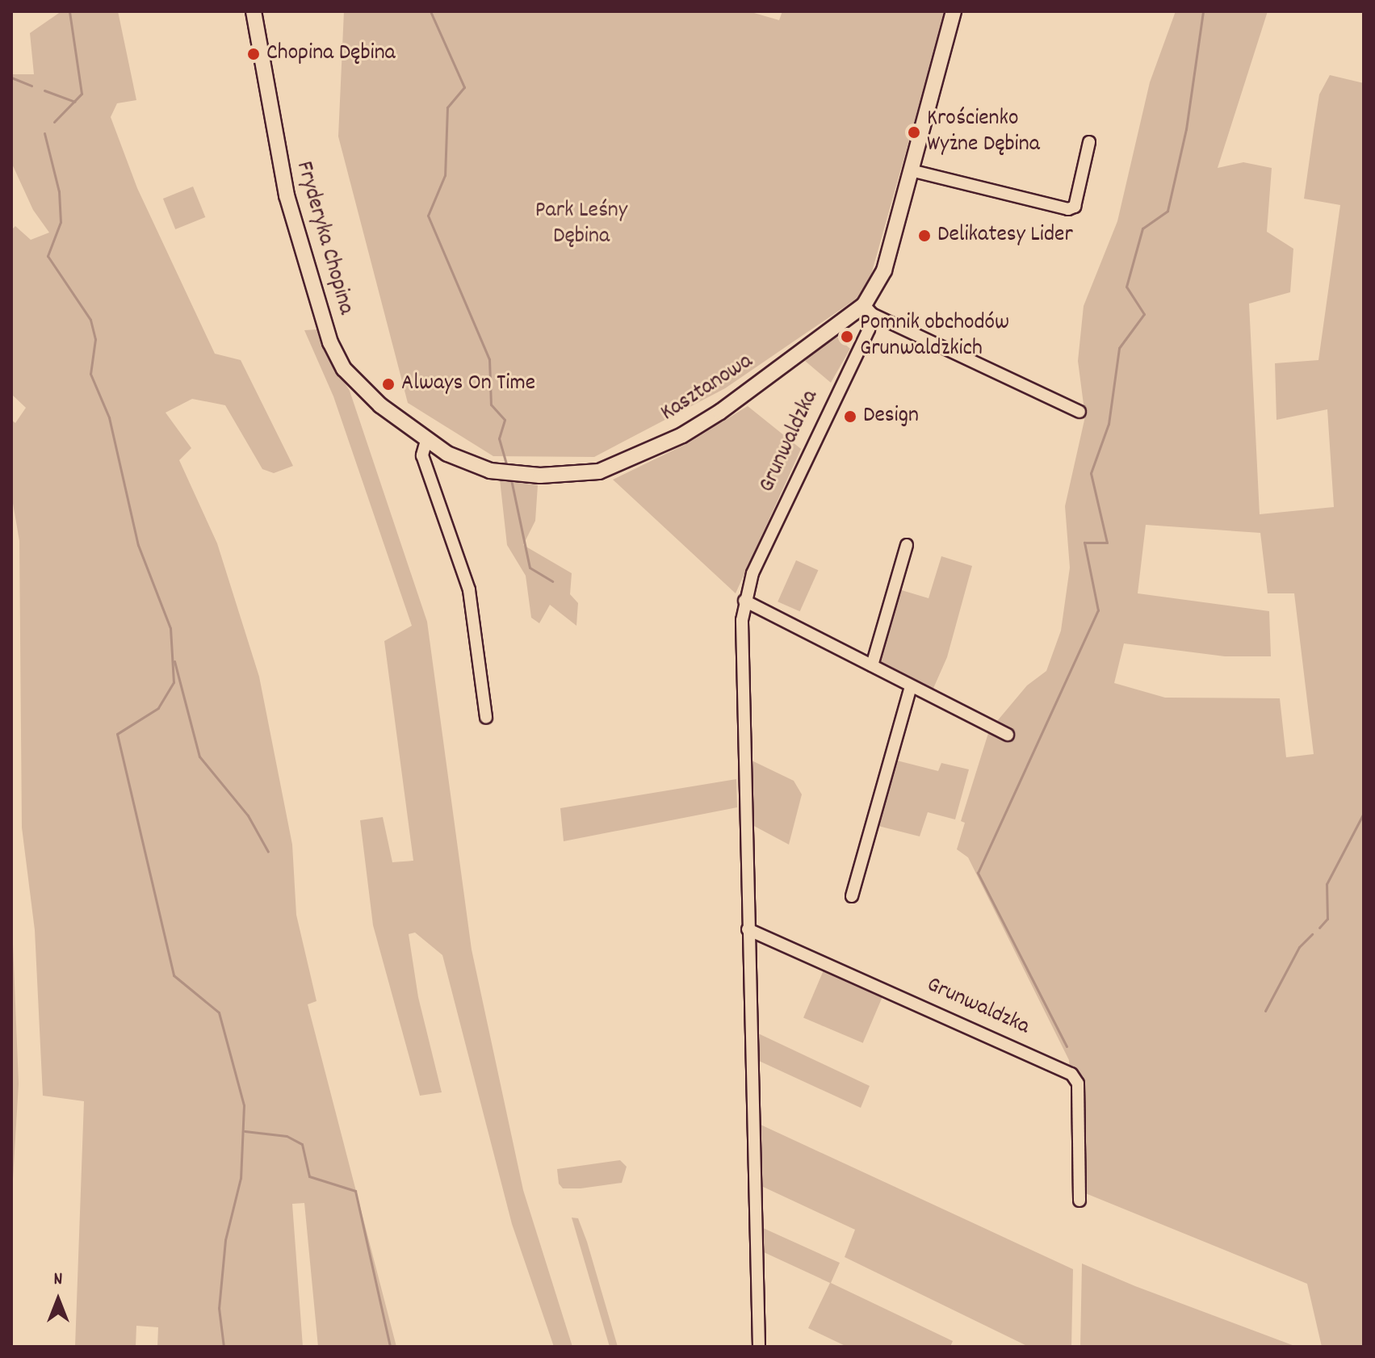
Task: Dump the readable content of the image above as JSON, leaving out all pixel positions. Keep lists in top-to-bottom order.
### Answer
{
  "streets": {
    "street": ["Fryderyka Chopina", "Kasztanowa", "Grunwaldzka"]
  },
  "crossings": [
    ["Fryderyka Chopina", "Kasztanowa"],
    ["Kasztanowa", "Grunwaldzka"]
  ],
  "parks": ["Park Leśny Dębina"],
  "places": [
    "Chopina Dębina",
    "Krościenko Wyżne Dębina",
    "Delikatesy Lider",
    "Pomnik obchodów Grunwaldzkich",
    "Always On Time",
    "Design"
  ],
  "north": "top"
}
